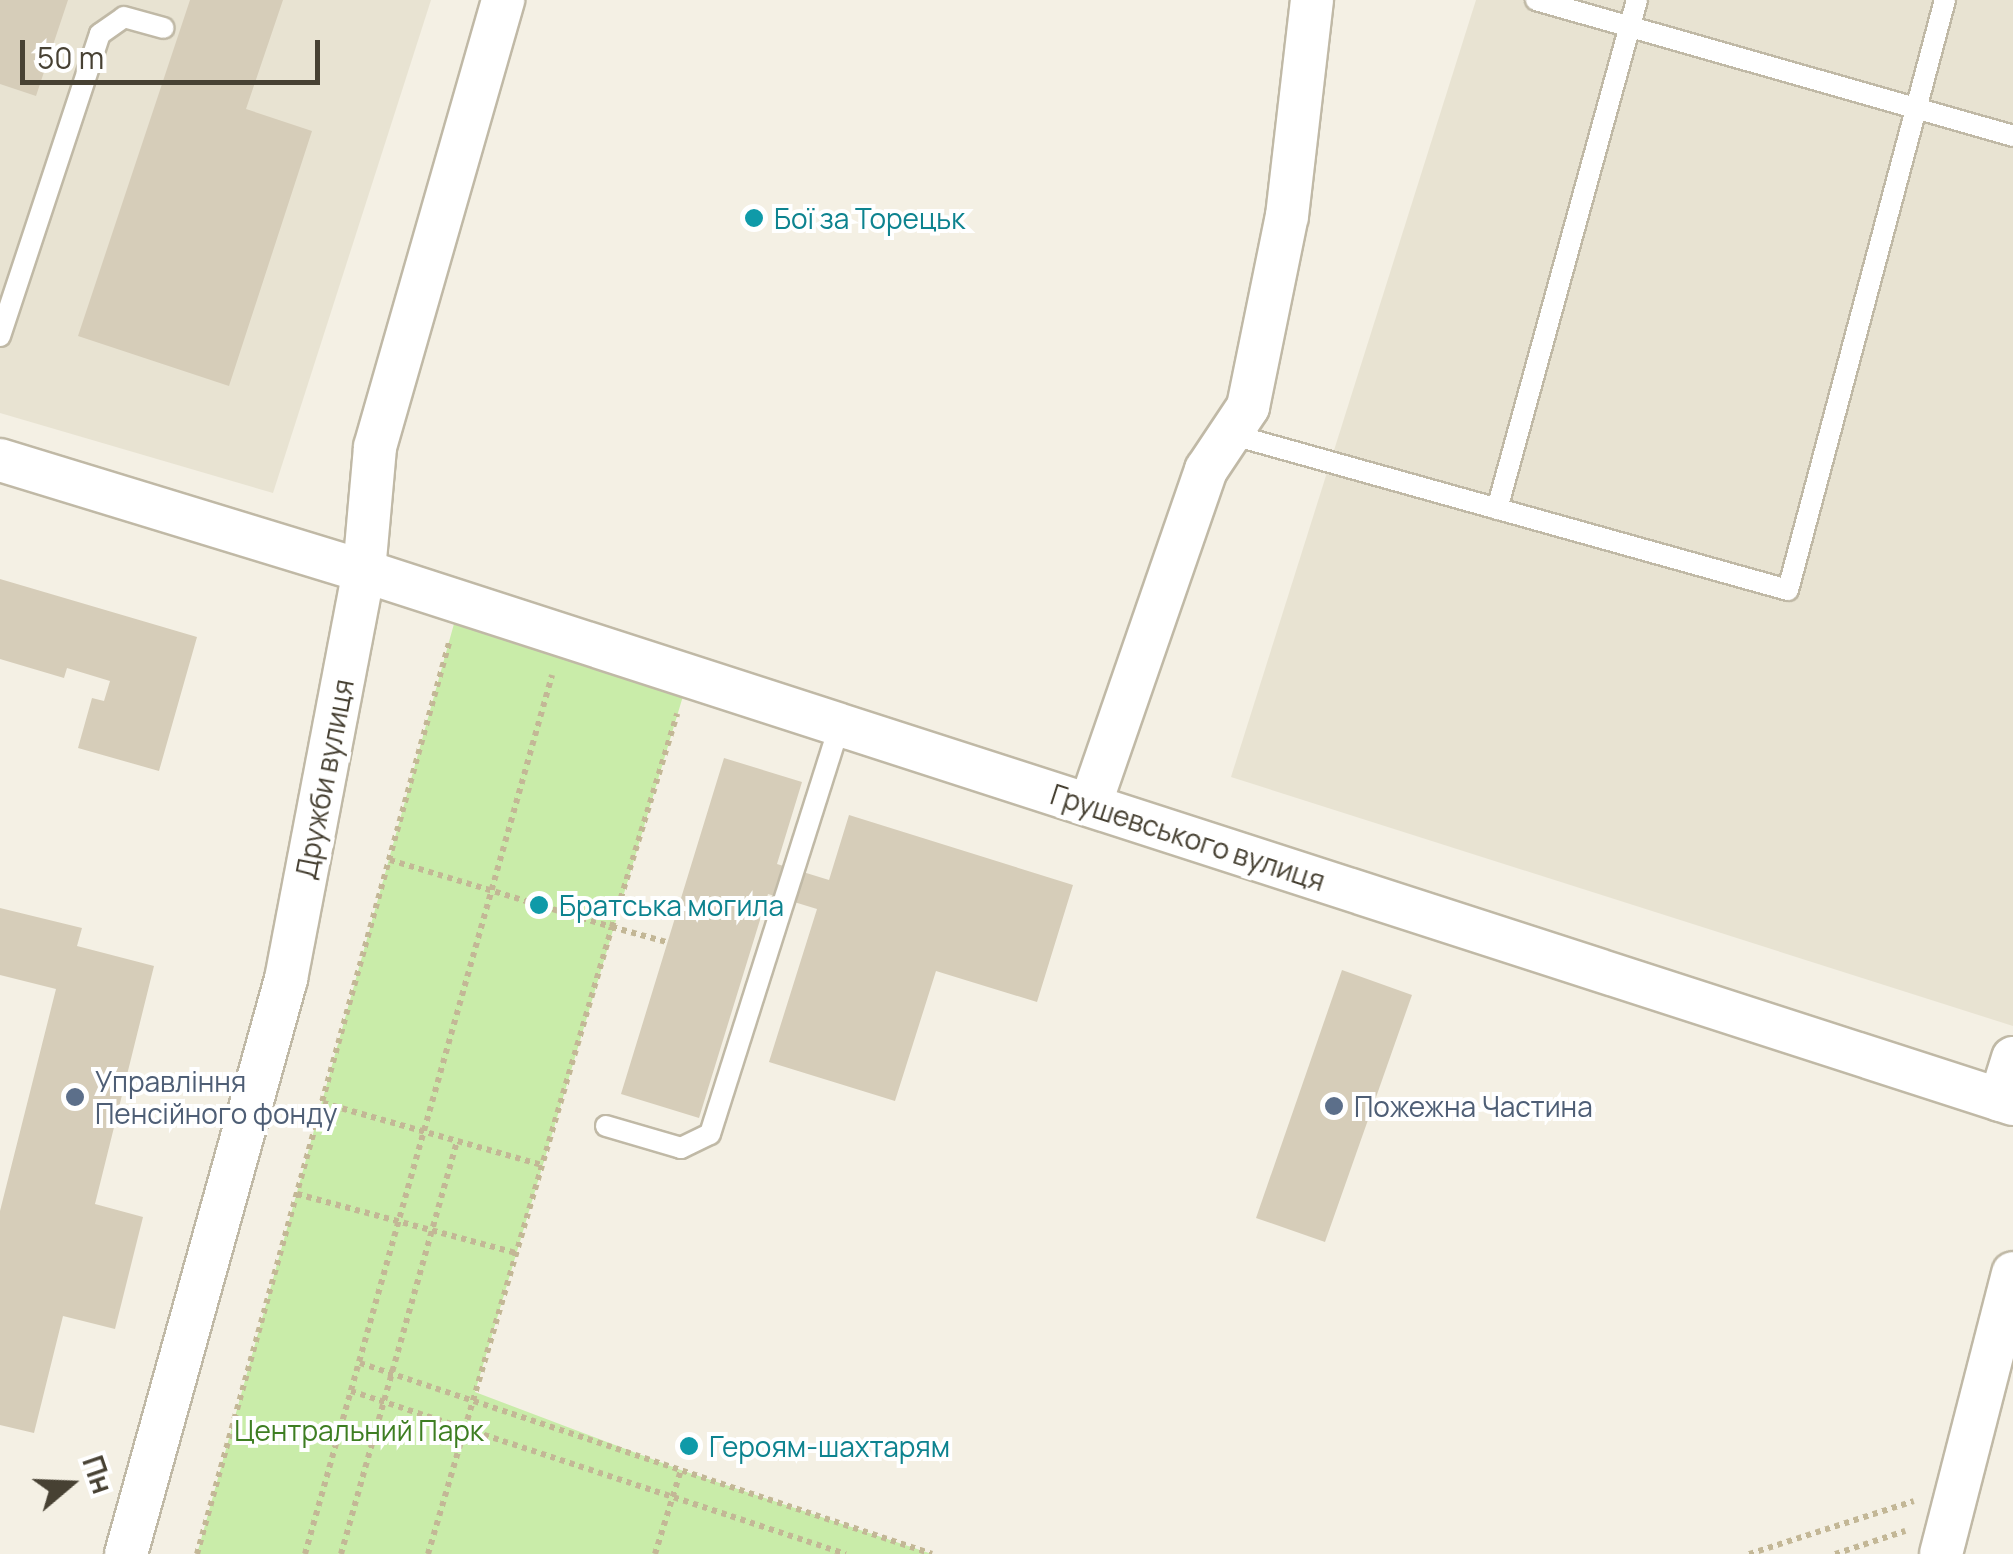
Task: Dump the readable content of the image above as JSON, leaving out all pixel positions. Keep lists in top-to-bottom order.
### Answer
{
  "streets": {
    "street": ["Дружби вулиця", "Грушевського вулиця"]
  },
  "crossings": [
    ["Дружби вулиця", "Грушевського вулиця"]
  ],
  "parks": ["Центральний Парк"],
  "places": [
    "Бої за Торецьк",
    "Братська мoгила",
    "Управління Пенсійного фонду",
    "Пожежна Частина",
    "Героям-шахтарям"
  ],
  "scale_bar": "50 m",
  "north": "right"
}
